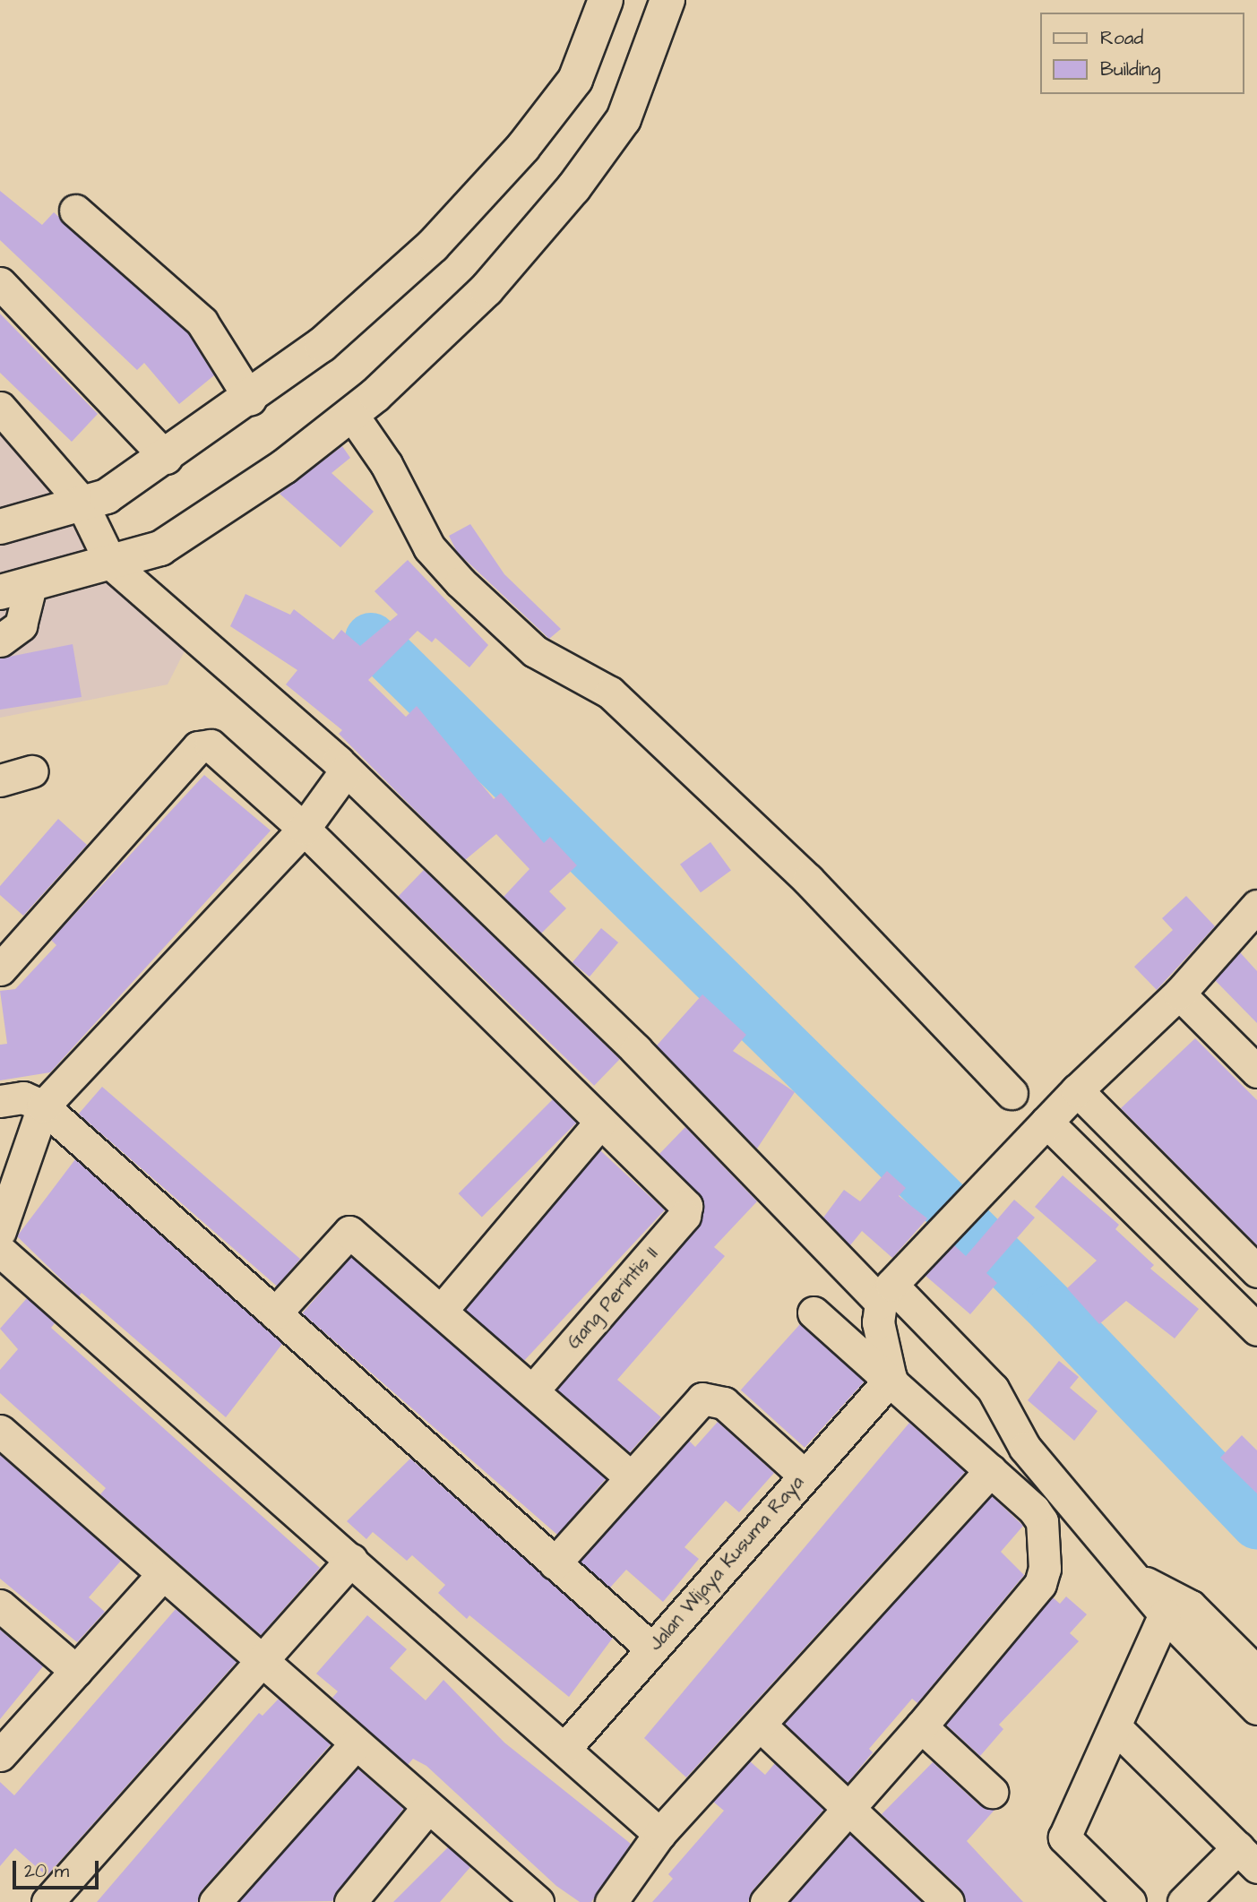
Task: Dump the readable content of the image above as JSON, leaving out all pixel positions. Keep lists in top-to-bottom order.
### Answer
{
  "streets": {
    "street": ["Gang Perintis II", "Jalan Wijaya Kusuma Raya"]
  },
  "legend": ["Road", "Building"],
  "scale_bar": "20 m"
}
